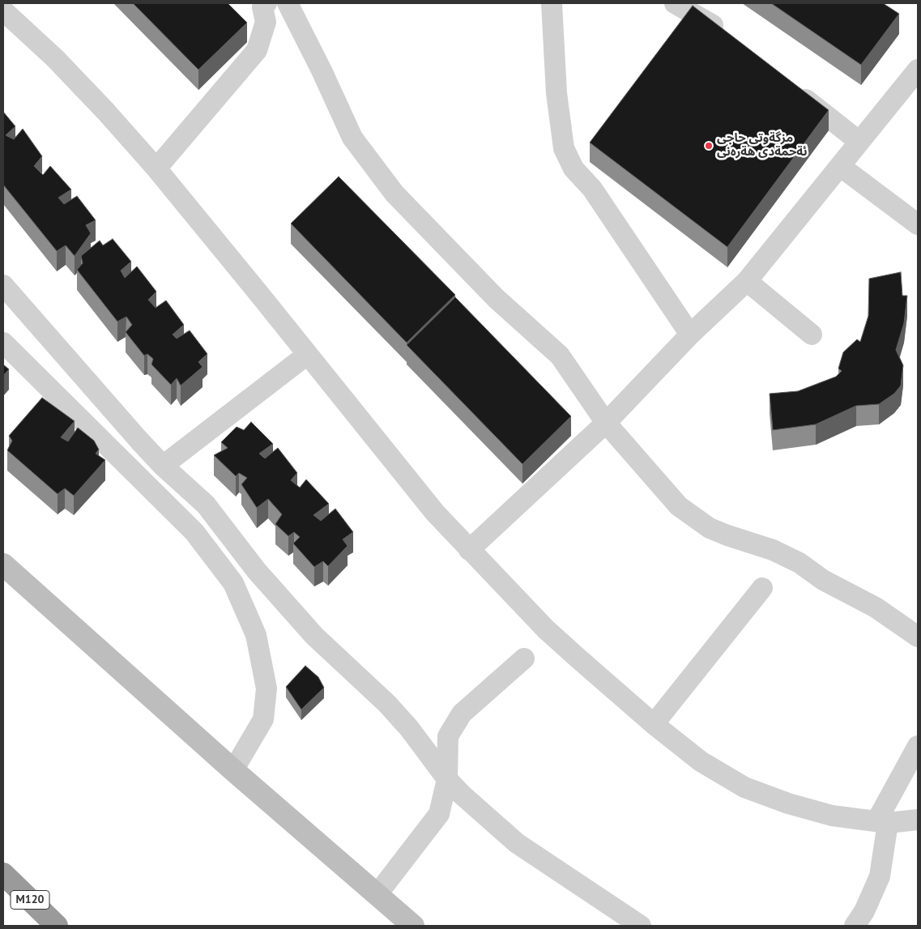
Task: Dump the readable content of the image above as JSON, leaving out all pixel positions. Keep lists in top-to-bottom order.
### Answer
{
  "streets": {
    "highway": ["M120"]
  },
  "places": ["مزگةوتی حاجی ئةحمةدی هةرەنی"]
}
